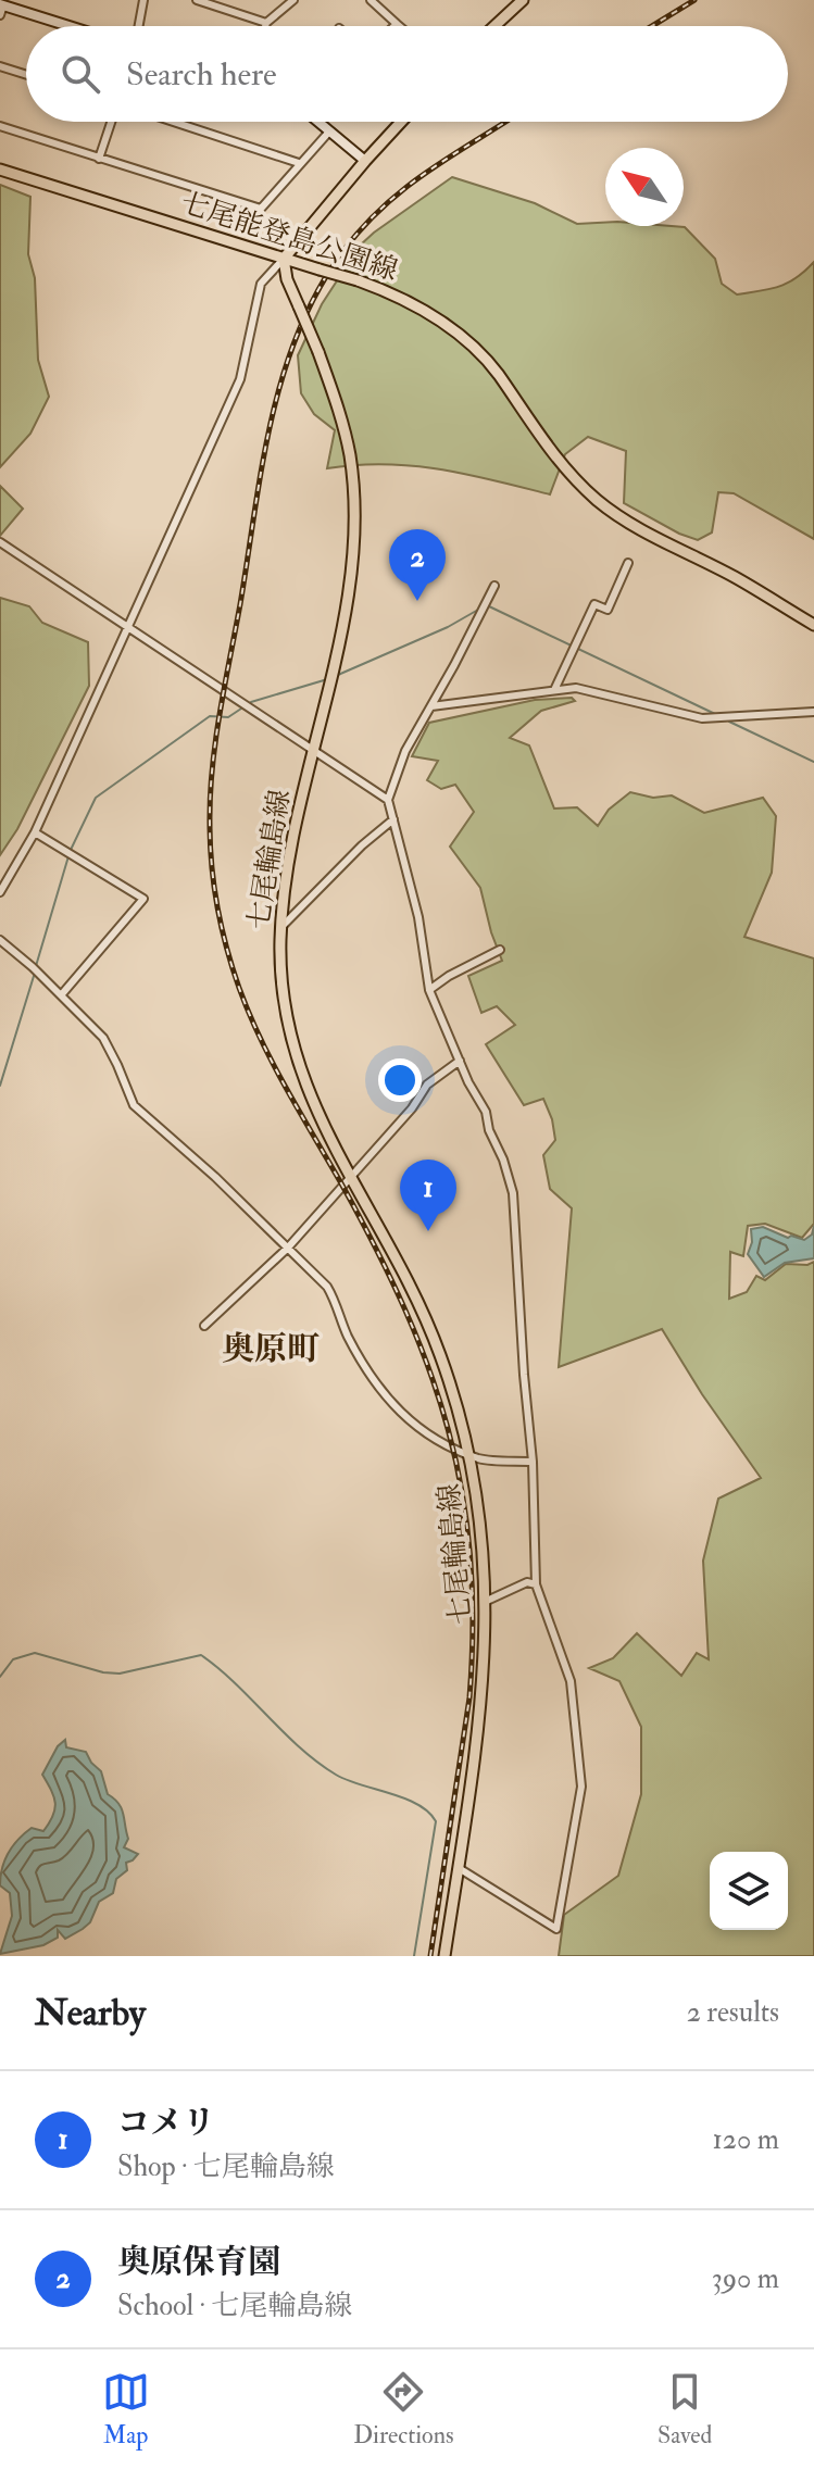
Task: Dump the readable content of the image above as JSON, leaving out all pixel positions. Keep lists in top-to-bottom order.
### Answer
{
  "streets": {
    "main road": ["七尾能登島公園線", "七尾輪島線"]
  },
  "crossings": [
    ["七尾能登島公園線", "七尾輪島線"]
  ],
  "districts": ["奥原町"],
  "north": "top left",
  "page": {
    "search": "Search here",
    "pins": ["2", "1"],
    "heading": ["Nearby", "2 results"],
    "list": [
      {
        "mark": "1",
        "name": "コメリ",
        "note": "Shop · 七尾輪島線",
        "value": "120 m"
      },
      {
        "mark": "2",
        "name": "奥原保育園",
        "note": "School · 七尾輪島線",
        "value": "390 m"
      }
    ],
    "nav": ["Map", "Directions", "Saved"]
  }
}
